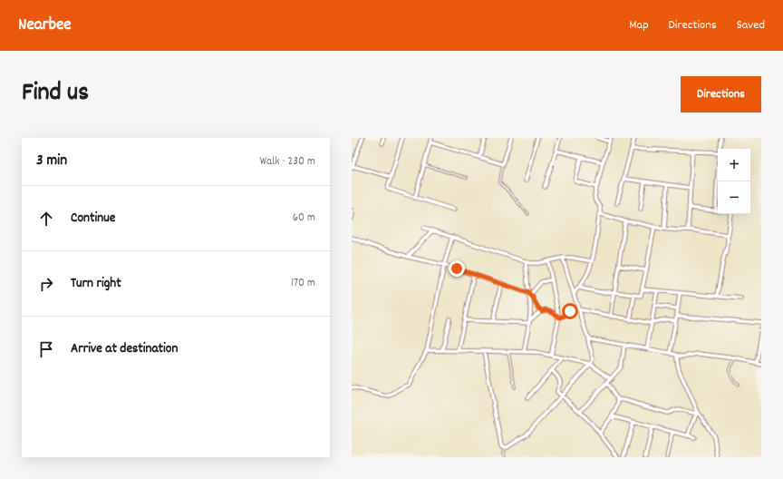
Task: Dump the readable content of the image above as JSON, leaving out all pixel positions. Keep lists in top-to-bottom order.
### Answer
{
  "page": {
    "header": "Nearbee",
    "nav": ["Map", "Directions", "Saved"],
    "title": "Find us",
    "buttons": "Directions",
    "heading": ["3 min", "Walk · 230 m"],
    "map_buttons": ["+", "−"],
    "list": [
      ["Continue", "60 m"],
      ["Turn right", "170 m"],
      "Arrive at destination"
    ]
  }
}
